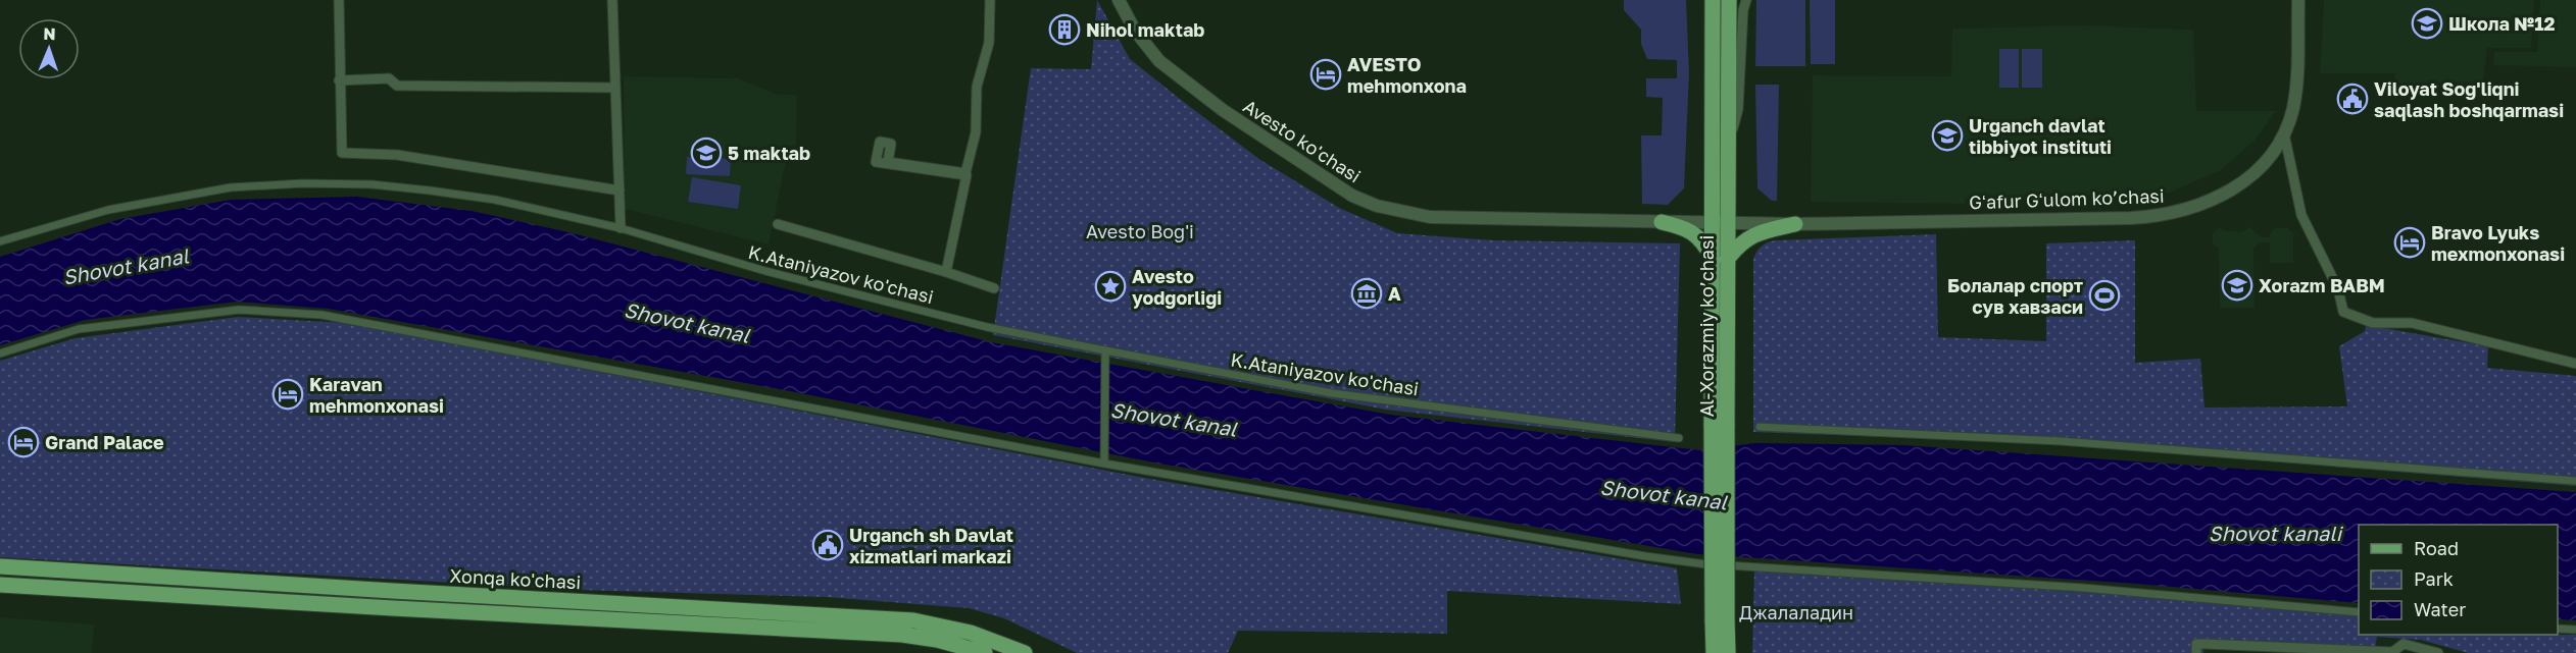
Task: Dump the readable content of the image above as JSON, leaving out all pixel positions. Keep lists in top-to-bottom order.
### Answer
{
  "streets": {
    "main road": ["Al-Xorazmiy ko’chasi", "Xonqa ko'chasi"],
    "street": ["Avesto ko'chasi", "Gʻafur Gʻulom ko’chasi", "K.Ataniyazov ko'chasi"]
  },
  "crossings": [
    ["Avesto ko'chasi", "Gʻafur Gʻulom ko’chasi"],
    ["Avesto ko'chasi", "Al-Xorazmiy ko’chasi"],
    ["Gʻafur Gʻulom ko’chasi", "Al-Xorazmiy ko’chasi"]
  ],
  "water": ["Shovot kanal", "Shovot kanali"],
  "parks": ["Avesto Bog'i", "Джалаладин"],
  "places": {
    "school or university": [
      "Школа №12",
      "Urganch davlat tibbiyot instituti",
      "5 maktab",
      "Xorazm BABM"
    ],
    "building": ["Nihol maktab"],
    "hotel": [
      "AVESTO mehmonxona",
      "Bravo Lyuks mexmonxonasi",
      "Karavan mehmonxonasi",
      "Grand Palace"
    ],
    "public building": ["Viloyat Sog'liqni saqlash boshqarmasi", "Urganch sh Davlat xizmatlari markazi"],
    "place": ["Avesto yodgorligi"],
    "museum": ["A"],
    "sports": ["Болалар спорт сув хавзаси"]
  },
  "legend": ["Road", "Park", "Water"],
  "north": "top"
}
